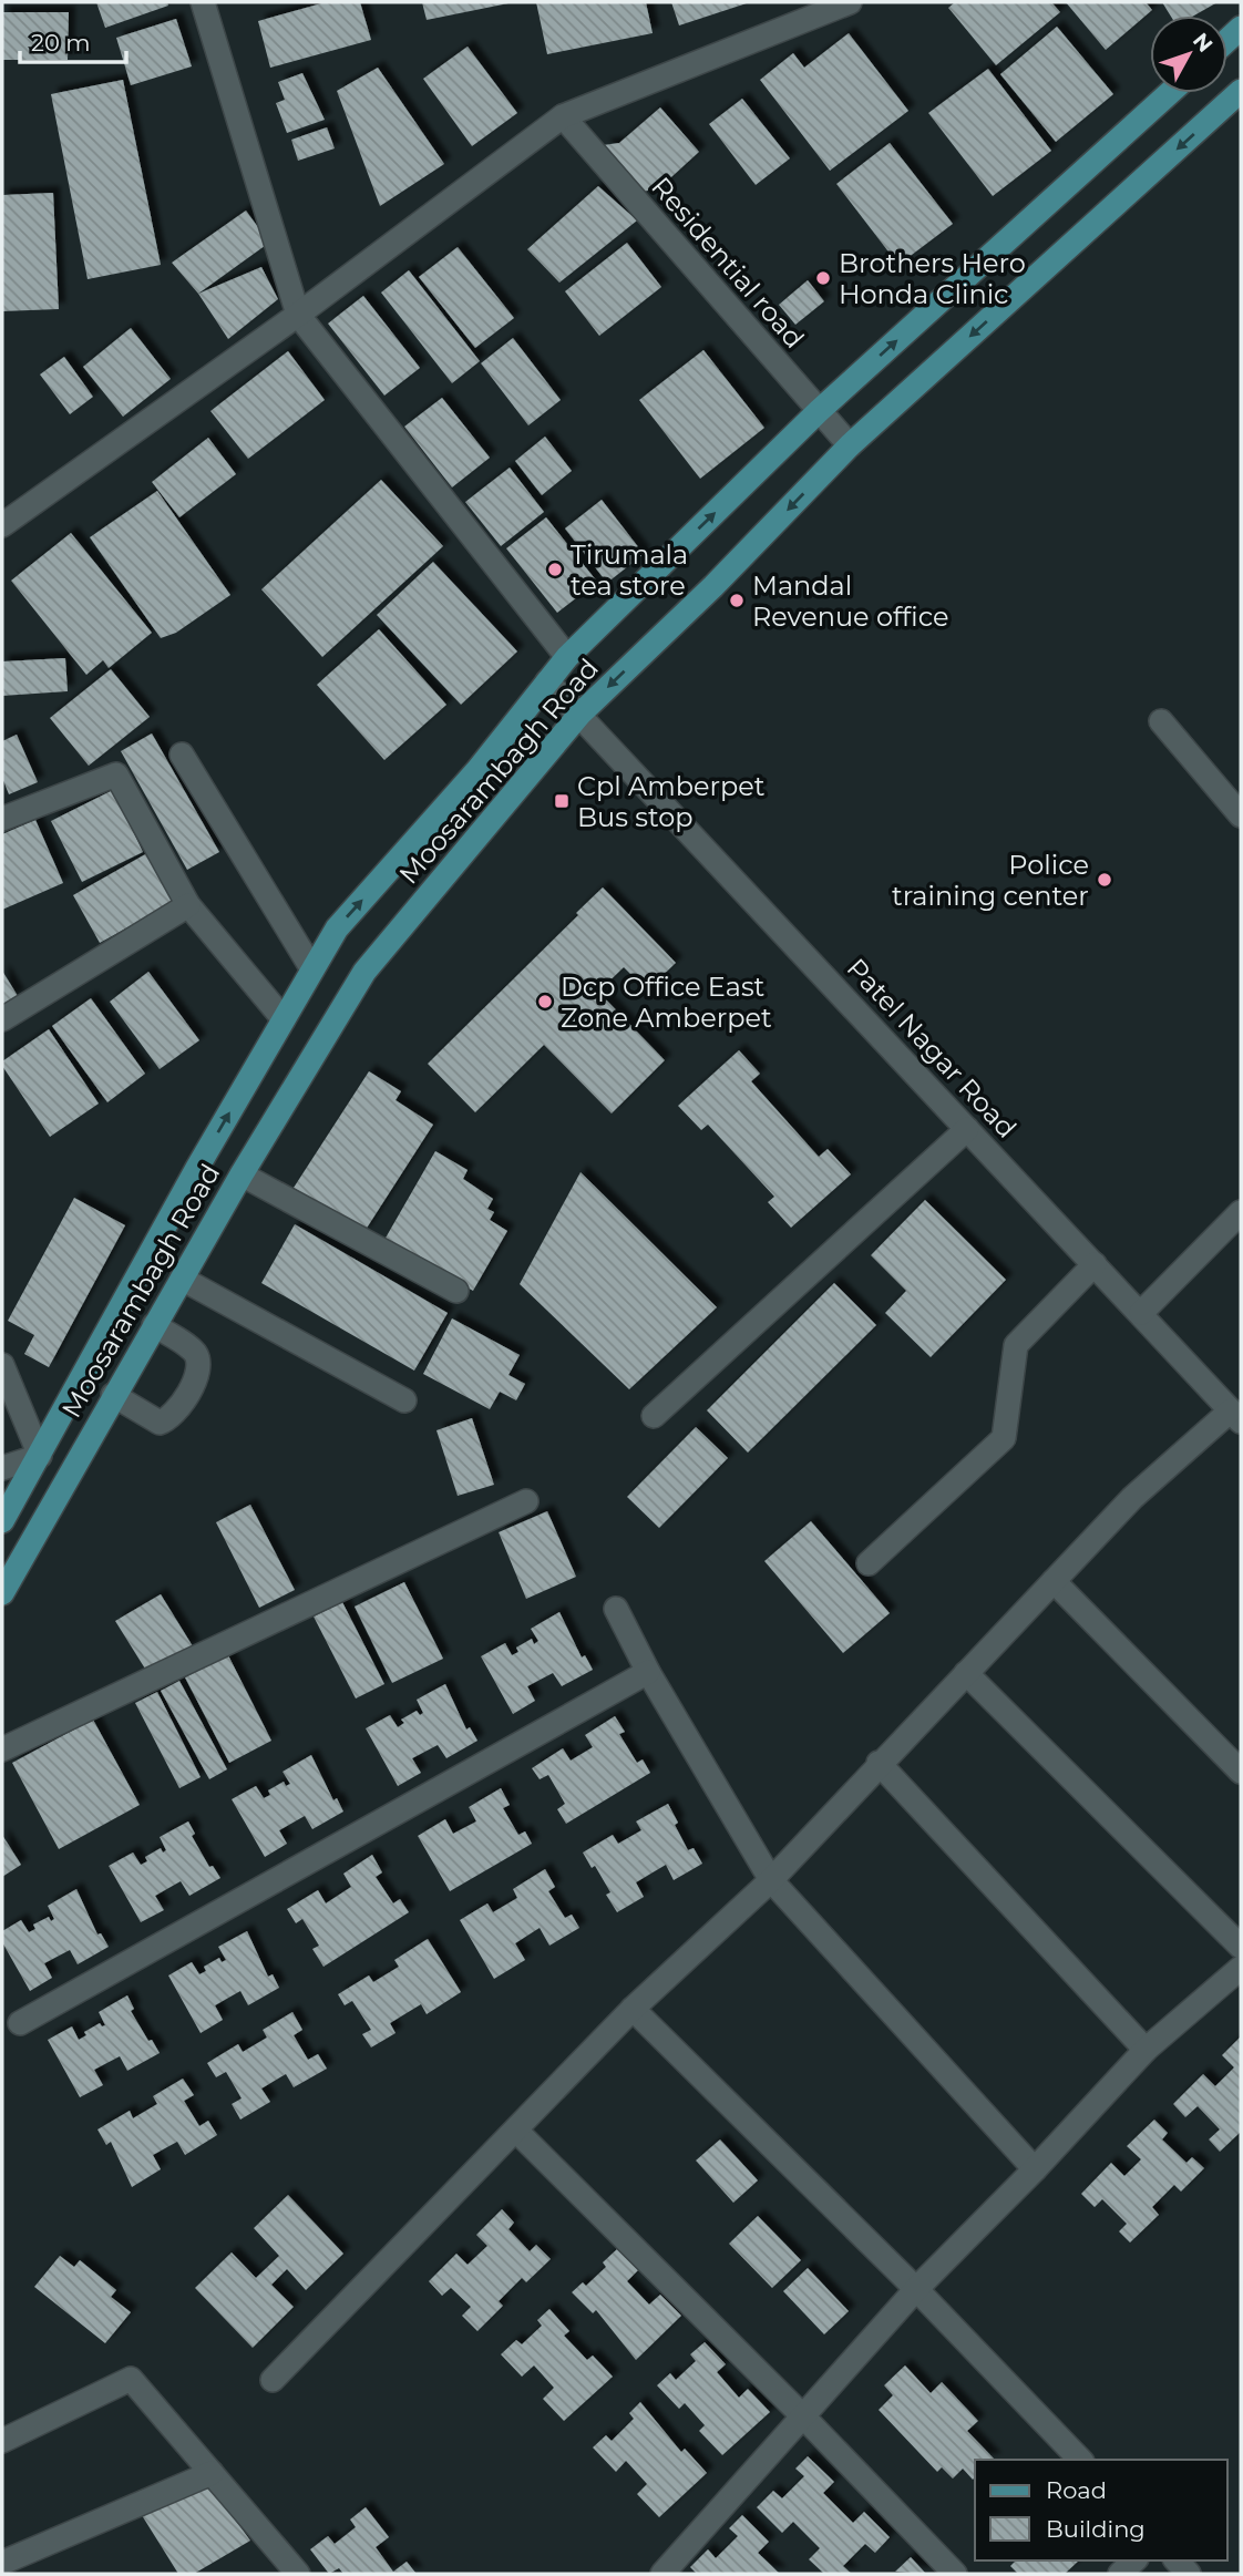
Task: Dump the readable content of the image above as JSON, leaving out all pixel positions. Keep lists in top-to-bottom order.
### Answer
{
  "streets": {
    "main road": ["Moosarambagh Road"],
    "street": ["Residential road", "Patel Nagar Road"]
  },
  "crossings": [
    ["Residential road", "Moosarambagh Road"],
    ["Moosarambagh Road", "Patel Nagar Road"]
  ],
  "places": {
    "other": [
      "Brothers Hero Honda Clinic",
      "Tirumala tea store",
      "Mandal Revenue office",
      "Police training center",
      "Dcp Office East Zone Amberpet"
    ],
    "transit": ["Cpl Amberpet Bus stop"]
  },
  "legend": ["Road", "Building"],
  "scale_bar": "20 m",
  "north": "top right"
}
